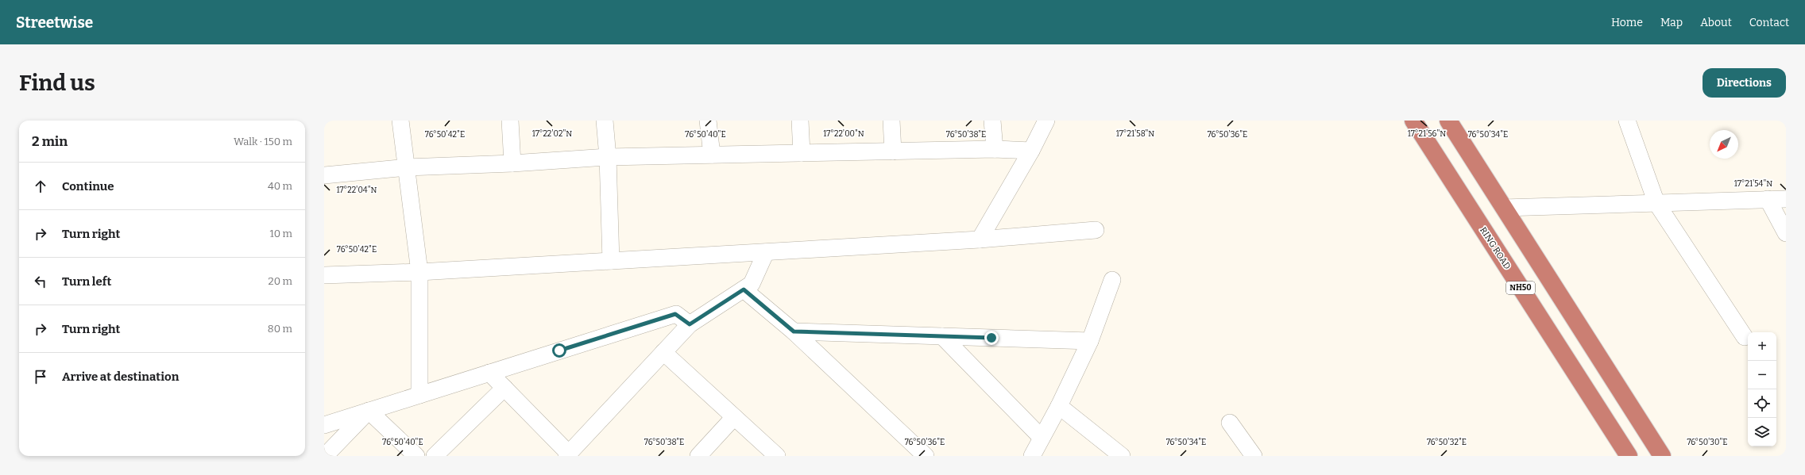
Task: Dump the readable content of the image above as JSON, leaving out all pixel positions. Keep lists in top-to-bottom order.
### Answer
{
  "streets": {
    "highway": ["RING ROAD", "NH50"]
  },
  "north": "bottom left",
  "page": {
    "header": "Streetwise",
    "nav": [
      "Home",
      "Map",
      "About",
      "Contact"
    ],
    "buttons": "Directions",
    "title": "Find us",
    "heading": ["2 min", "Walk · 150 m"],
    "list": [
      ["Continue", "40 m"],
      ["Turn right", "10 m"],
      ["Turn left", "20 m"],
      ["Turn right", "80 m"],
      "Arrive at destination"
    ],
    "map_buttons": ["+", "−"]
  },
  "coordinates": [
    "17°21'58\"N",
    "17°21'56\"N",
    "17°22'02\"N",
    "17°22'00\"N",
    "76°50'34\"E",
    "76°50'42\"E",
    "76°50'40\"E",
    "76°50'38\"E",
    "76°50'36\"E",
    "17°21'54\"N",
    "17°22'04\"N",
    "76°50'32\"E",
    "76°50'30\"E"
  ]
}
